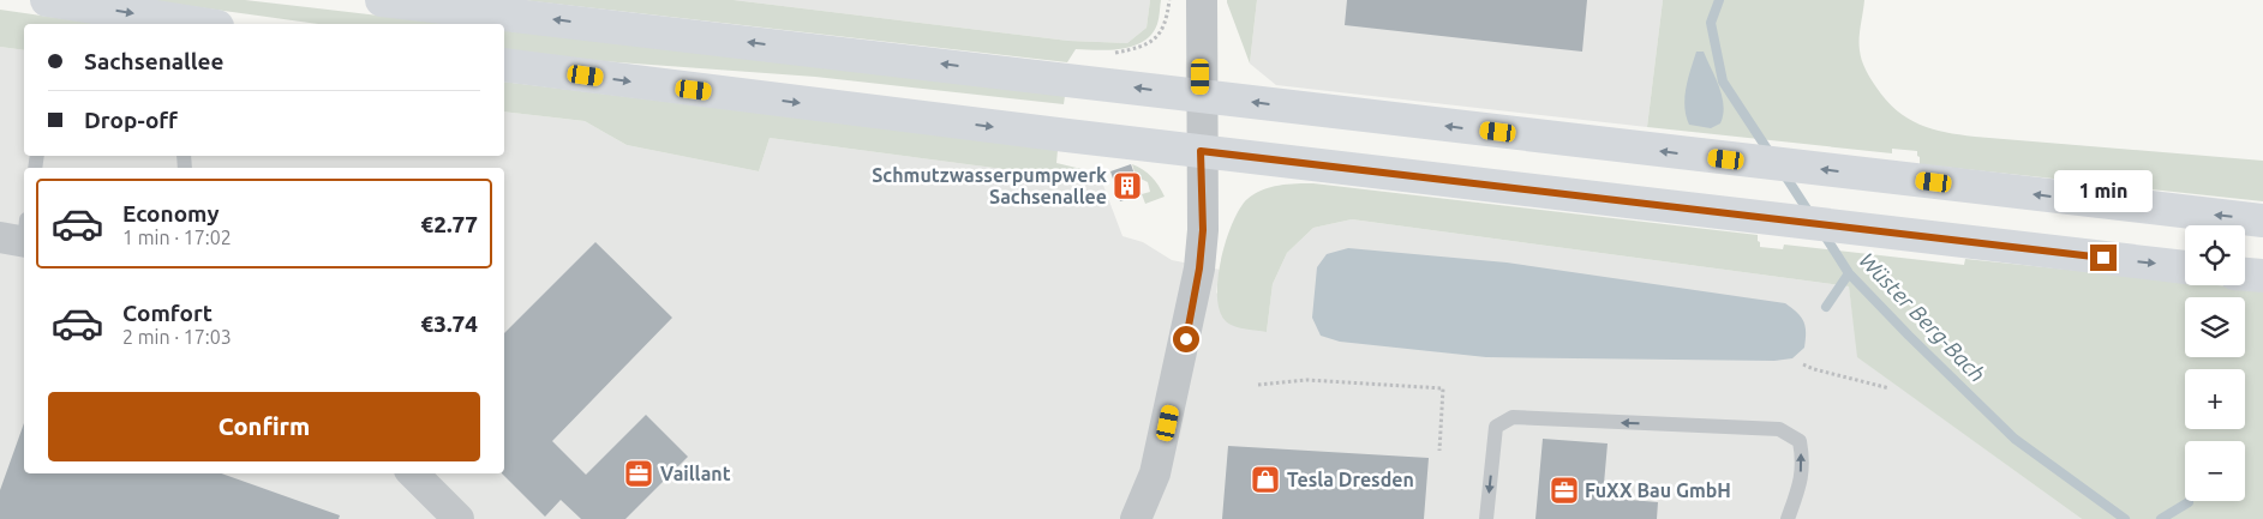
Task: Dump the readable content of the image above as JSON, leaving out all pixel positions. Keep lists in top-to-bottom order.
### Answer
{
  "water": ["Wüster Berg-Bach"],
  "places": {
    "building": ["Schmutzwasserpumpwerk Sachsenallee"],
    "office": ["Vaillant", "FuXX Bau GmbH"],
    "shop": ["Tesla Dresden"]
  },
  "page": {
    "banner": ["Sachsenallee", "Drop-off"],
    "bubble": "1 min",
    "list": [
      {
        "name": "Economy",
        "note": "1 min · 17:02",
        "value": "€2.77"
      },
      {
        "name": "Comfort",
        "note": "2 min · 17:03",
        "value": "€3.74"
      }
    ],
    "map_buttons": ["+", "−"],
    "buttons": "Confirm"
  }
}
